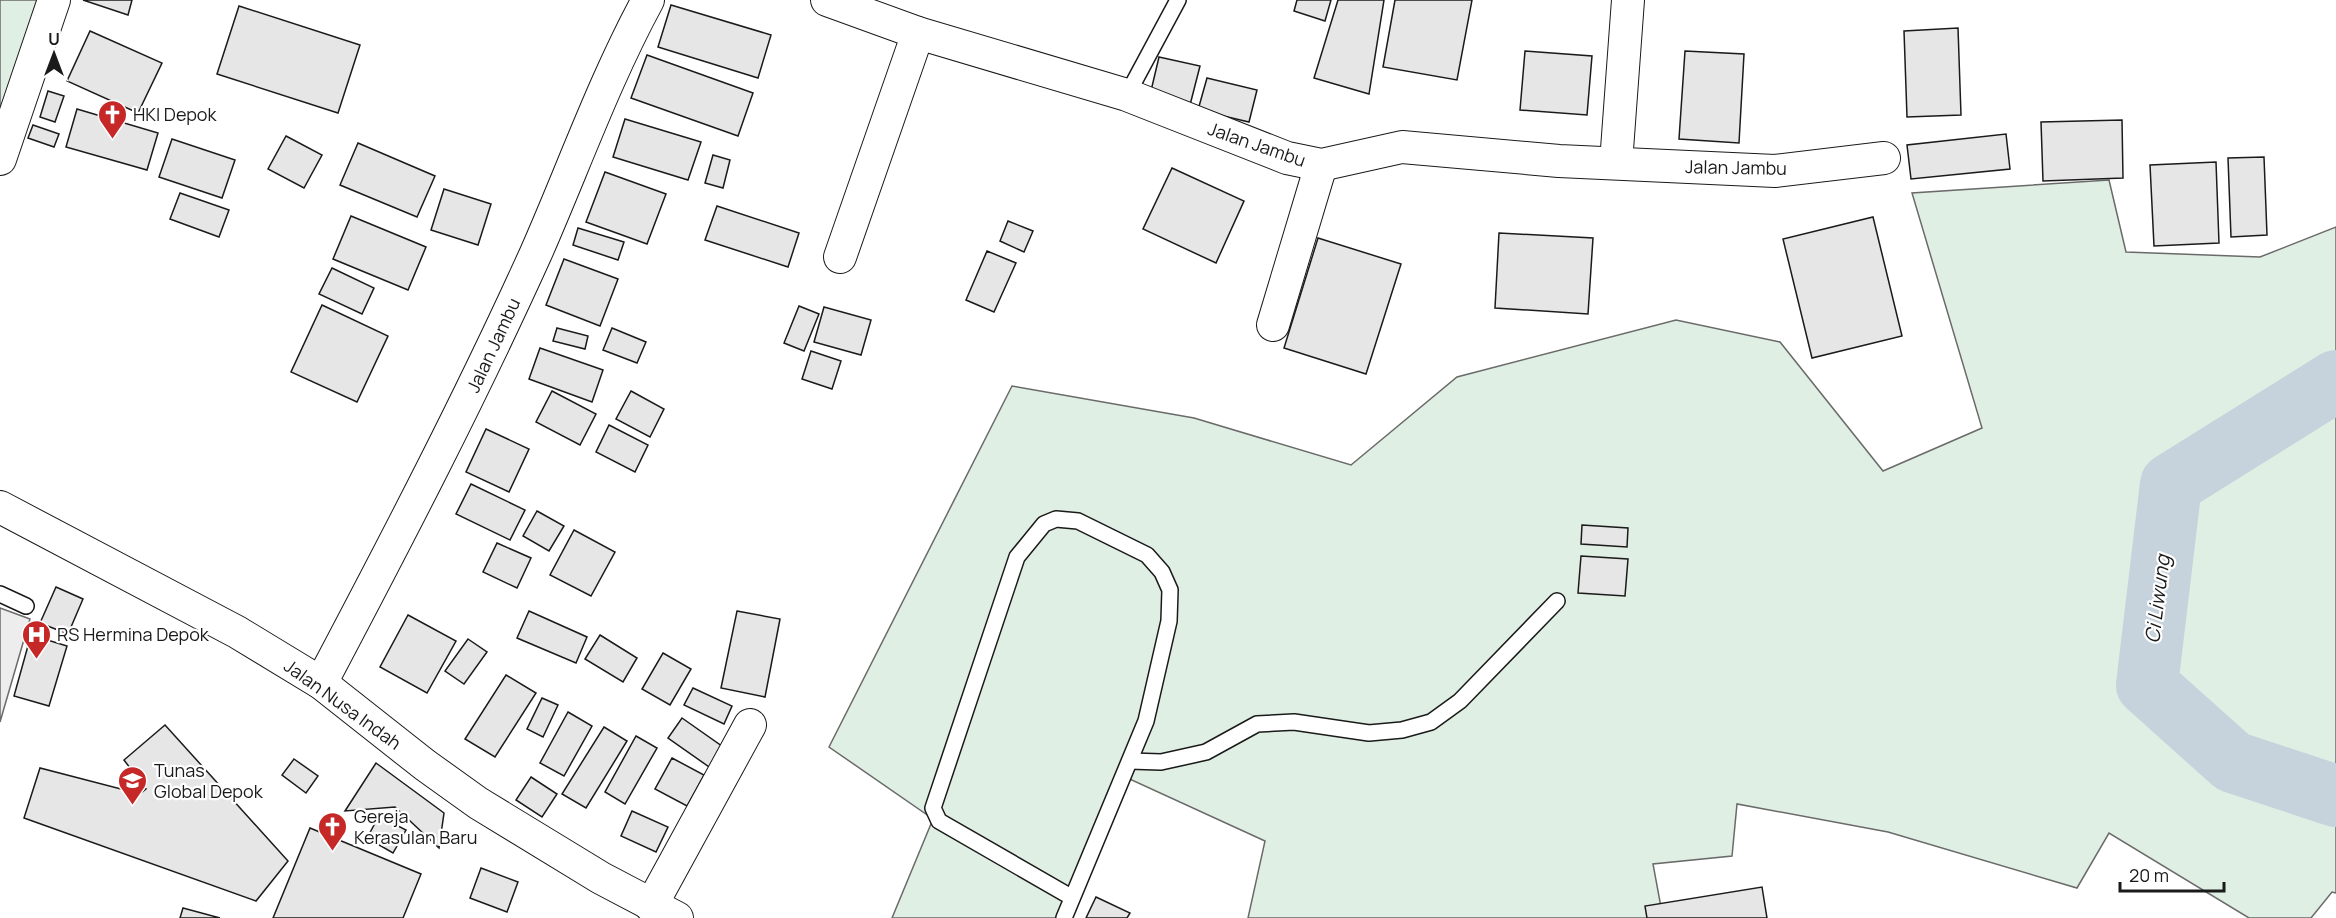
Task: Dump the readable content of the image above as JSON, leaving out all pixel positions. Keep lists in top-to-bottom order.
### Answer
{
  "streets": {
    "street": ["Jalan Jambu", "Jalan Nusa Indah"]
  },
  "crossings": [
    ["Jalan Jambu", "Jalan Nusa Indah"]
  ],
  "water": ["Ci Liwung"],
  "places": {
    "church": ["HKI Depok", "Gereja Kerasulan Baru"],
    "hospital": ["RS Hermina Depok"],
    "school or university": ["Tunas Global Depok"]
  },
  "scale_bar": "20 m",
  "north": "top"
}
